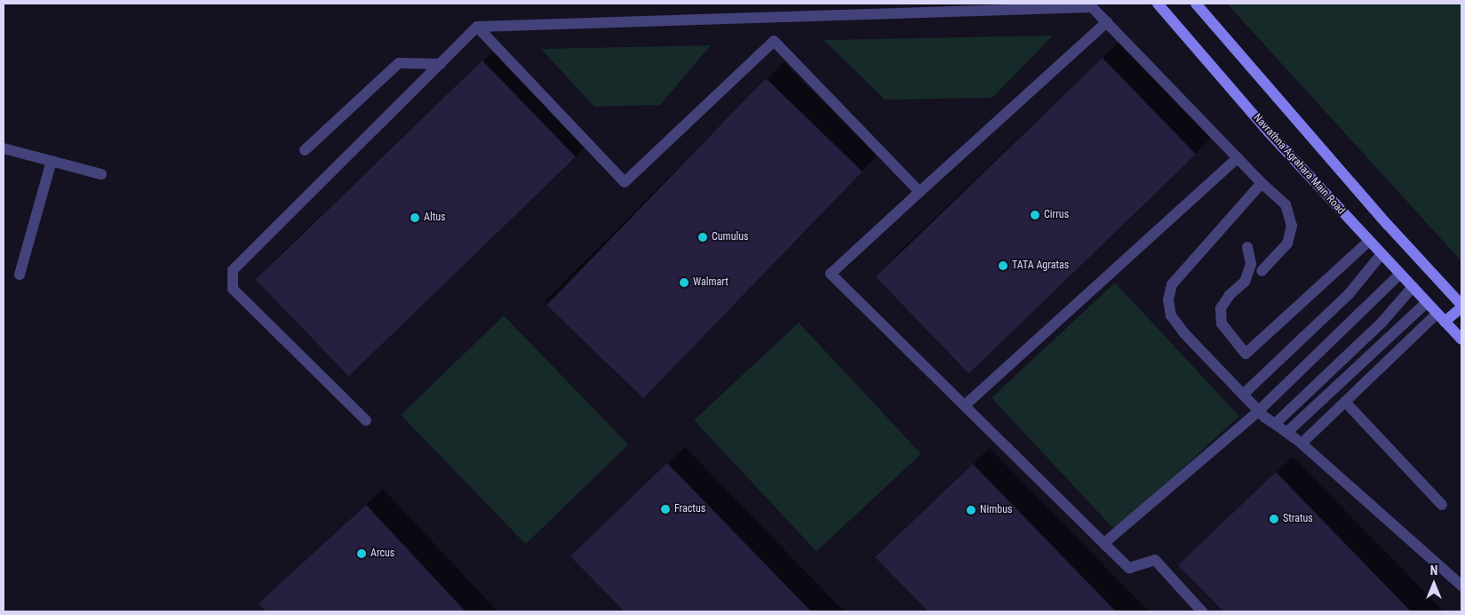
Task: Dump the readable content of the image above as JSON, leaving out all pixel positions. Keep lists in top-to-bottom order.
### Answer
{
  "streets": {
    "street": ["Navrathna Agrahara Main Road"]
  },
  "places": [
    "Cirrus",
    "Altus",
    "Cumulus",
    "TATA Agratas",
    "Walmart",
    "Fractus",
    "Nimbus",
    "Stratus",
    "Arcus"
  ],
  "north": "top"
}
